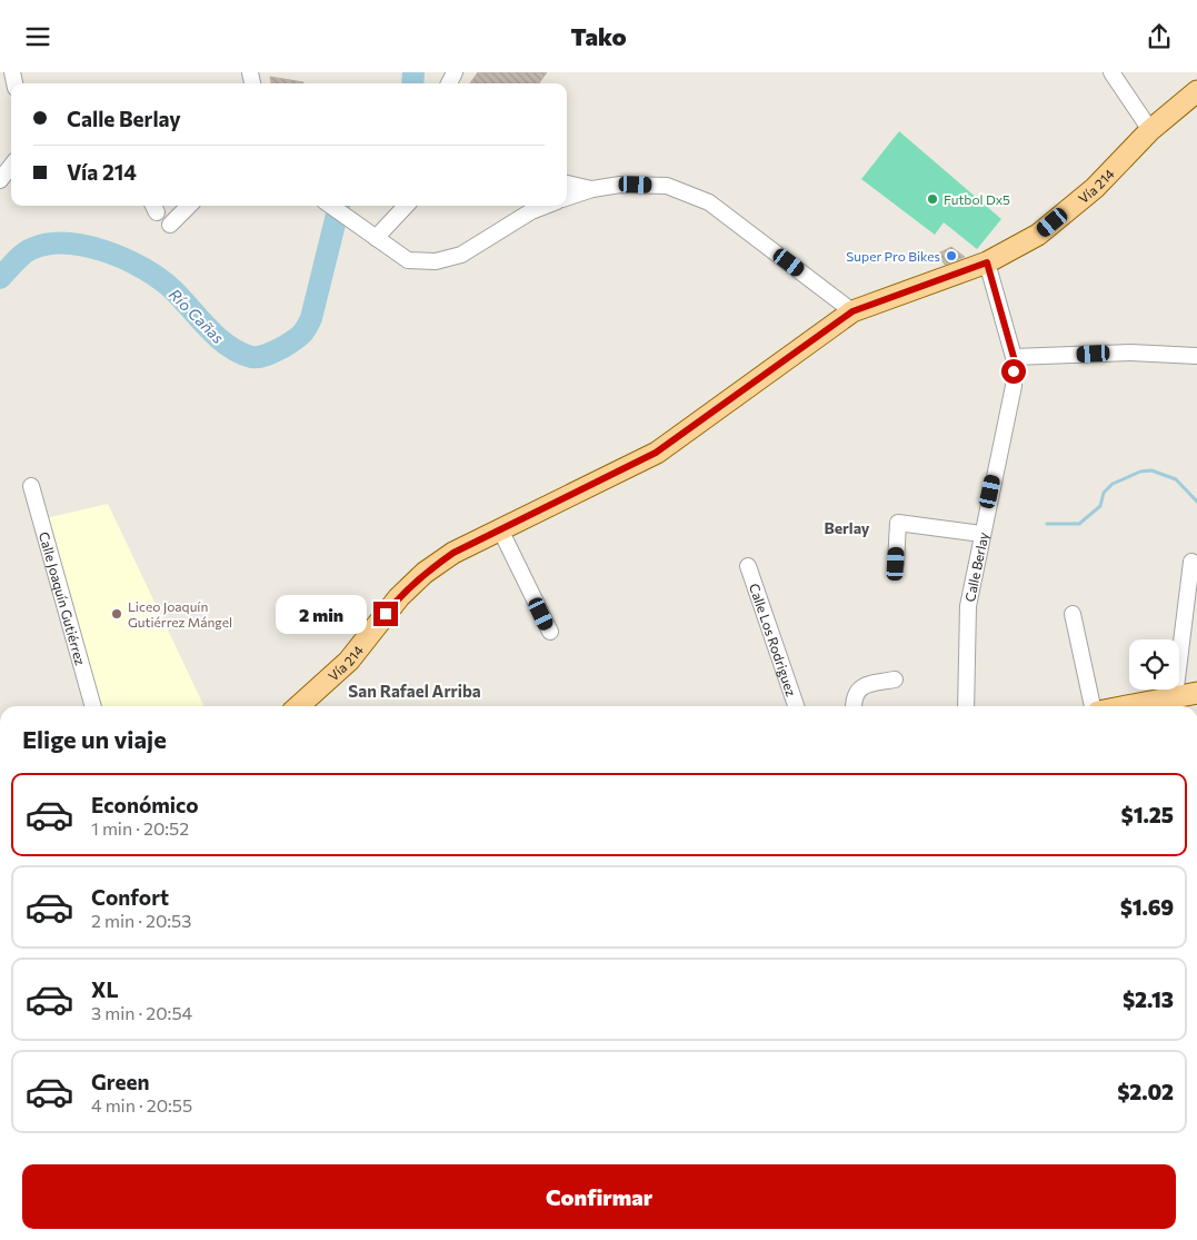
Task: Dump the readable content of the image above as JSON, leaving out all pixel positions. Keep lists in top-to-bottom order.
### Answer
{
  "streets": {
    "main road": ["Vía 214"],
    "street": ["Calle Berlay", "Calle Joaquín Gutiérrez", "Calle Los Rodriguez"]
  },
  "crossings": [
    ["Vía 214", "Calle Berlay"]
  ],
  "districts": ["Berlay", "San Rafael Arriba"],
  "water": ["Río Cañas"],
  "places": ["Futbol Dx5", "Super Pro Bikes", "Liceo Joaquín Gutiérrez Mángel"],
  "page": {
    "header": "Tako",
    "banner": ["Calle Berlay", "Vía 214"],
    "bubble": "2 min",
    "heading": "Elige un viaje",
    "list": [
      {
        "name": "Económico",
        "note": "1 min · 20:52",
        "value": "$1.25"
      },
      {
        "name": "Confort",
        "note": "2 min · 20:53",
        "value": "$1.69"
      },
      {
        "name": "XL",
        "note": "3 min · 20:54",
        "value": "$2.13"
      },
      {
        "name": "Green",
        "note": "4 min · 20:55",
        "value": "$2.02"
      }
    ],
    "buttons": "Confirmar"
  }
}
